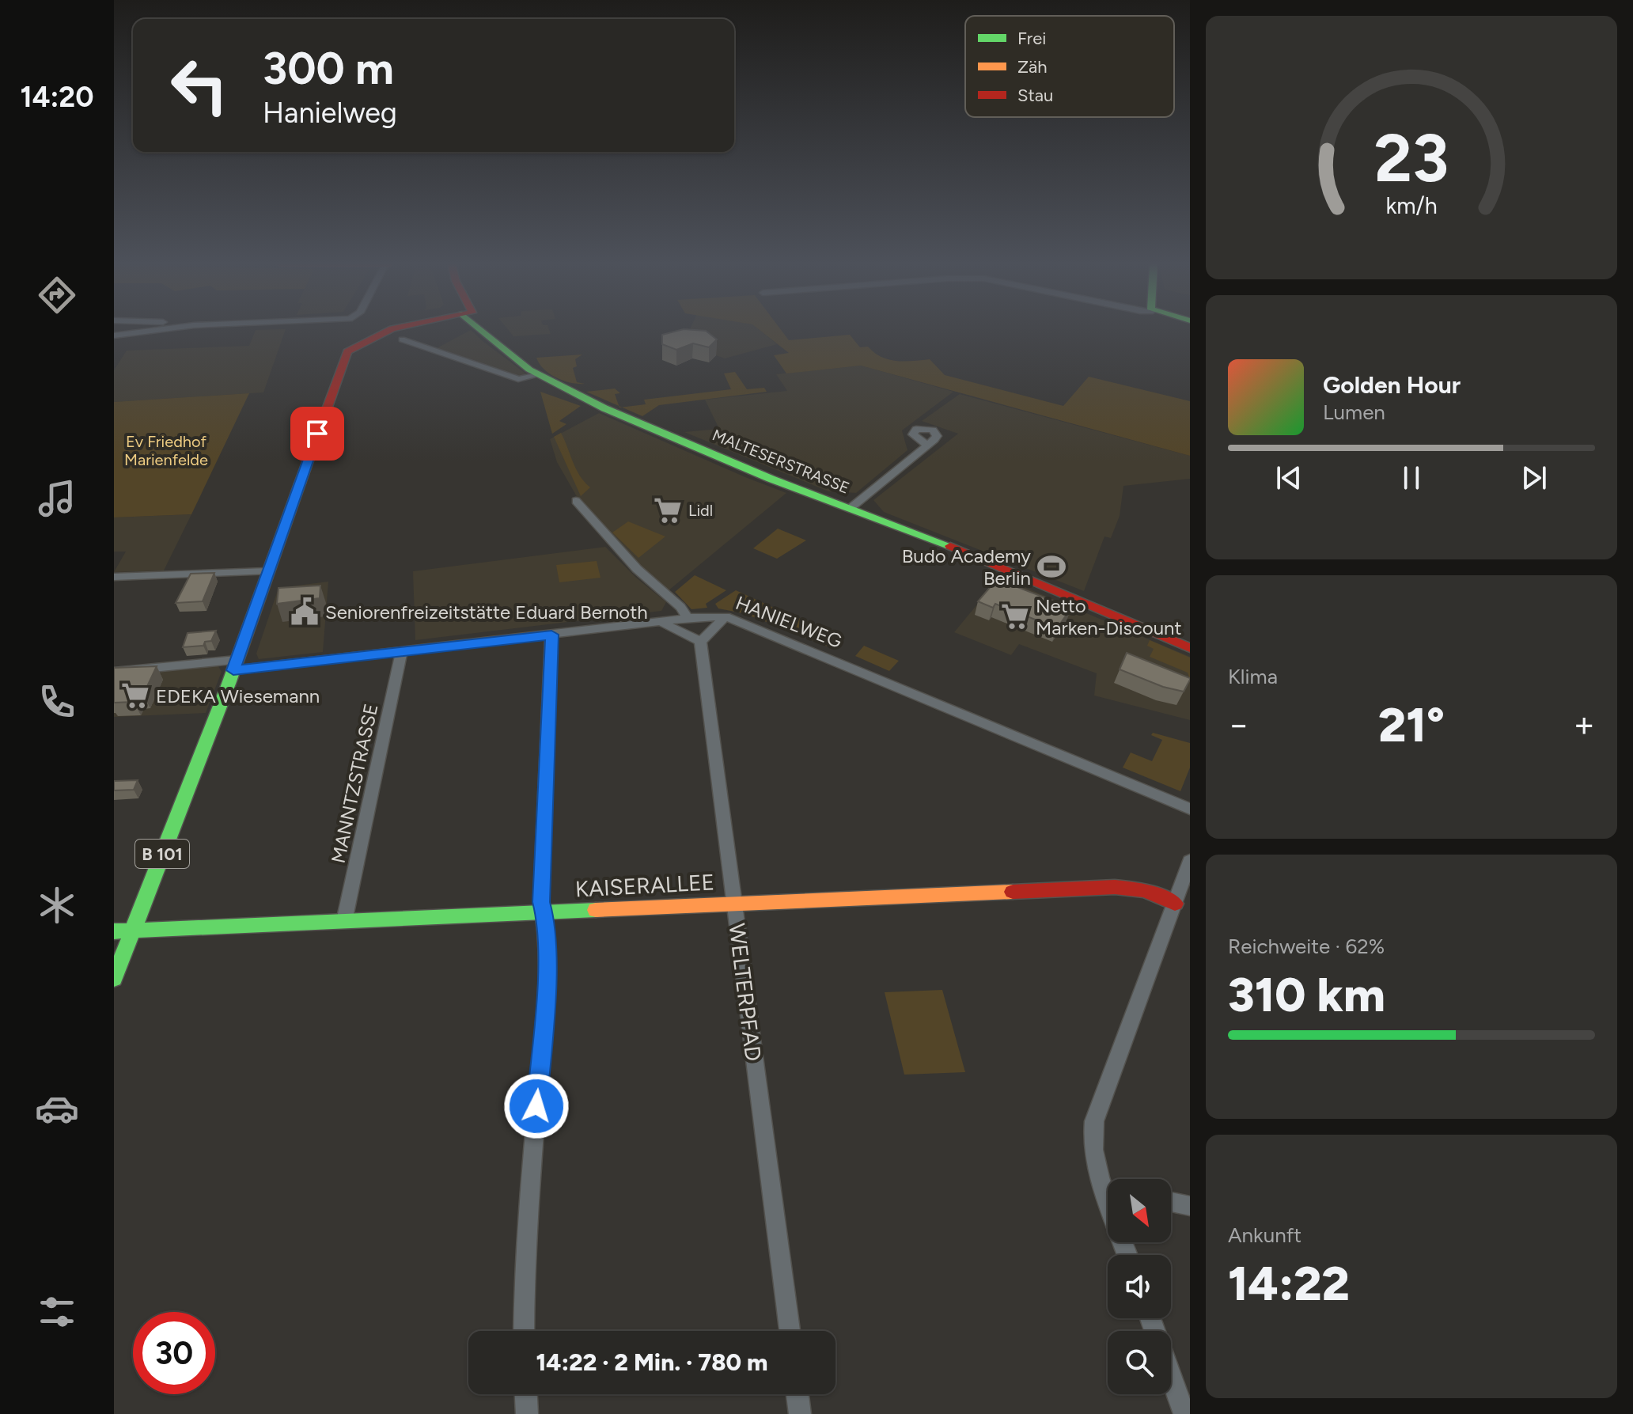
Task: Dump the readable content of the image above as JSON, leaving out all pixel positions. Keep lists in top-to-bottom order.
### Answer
{
  "streets": {
    "main road": ["MALTESERSTRASSE", "B 101", "KAISERALLEE"],
    "street": ["HANIELWEG", "MANNTZSTRASSE", "WELTERPFAD"]
  },
  "crossings": [
    ["HANIELWEG", "MANNTZSTRASSE"],
    ["HANIELWEG", "B 101"],
    ["MANNTZSTRASSE", "KAISERALLEE"],
    ["B 101", "KAISERALLEE"],
    ["KAISERALLEE", "WELTERPFAD"]
  ],
  "parks": ["Ev Friedhof Marienfelde"],
  "places": {
    "supermarket": ["Lidl", "Netto Marken-Discount", "EDEKA Wiesemann"],
    "sports": ["Budo Academy Berlin"],
    "public building": ["Seniorenfreizeitstätte Eduard Bernoth"]
  },
  "legend": ["Frei", "Zäh", "Stau"],
  "north": "bottom right",
  "page": {
    "tabs": "14:20",
    "turn": ["300 m", "Hanielweg"],
    "song": ["Golden Hour", "Lumen"],
    "tile": [
      "Klima",
      ["Reichweite · 62%", "310 km"],
      ["Ankunft", "14:22"]
    ],
    "heat": ["−", "21°", "+"],
    "limit": "30",
    "trip": "14:22 · 2 Min. · 780 m",
    "gauge": ["23", "km/h"]
  }
}
